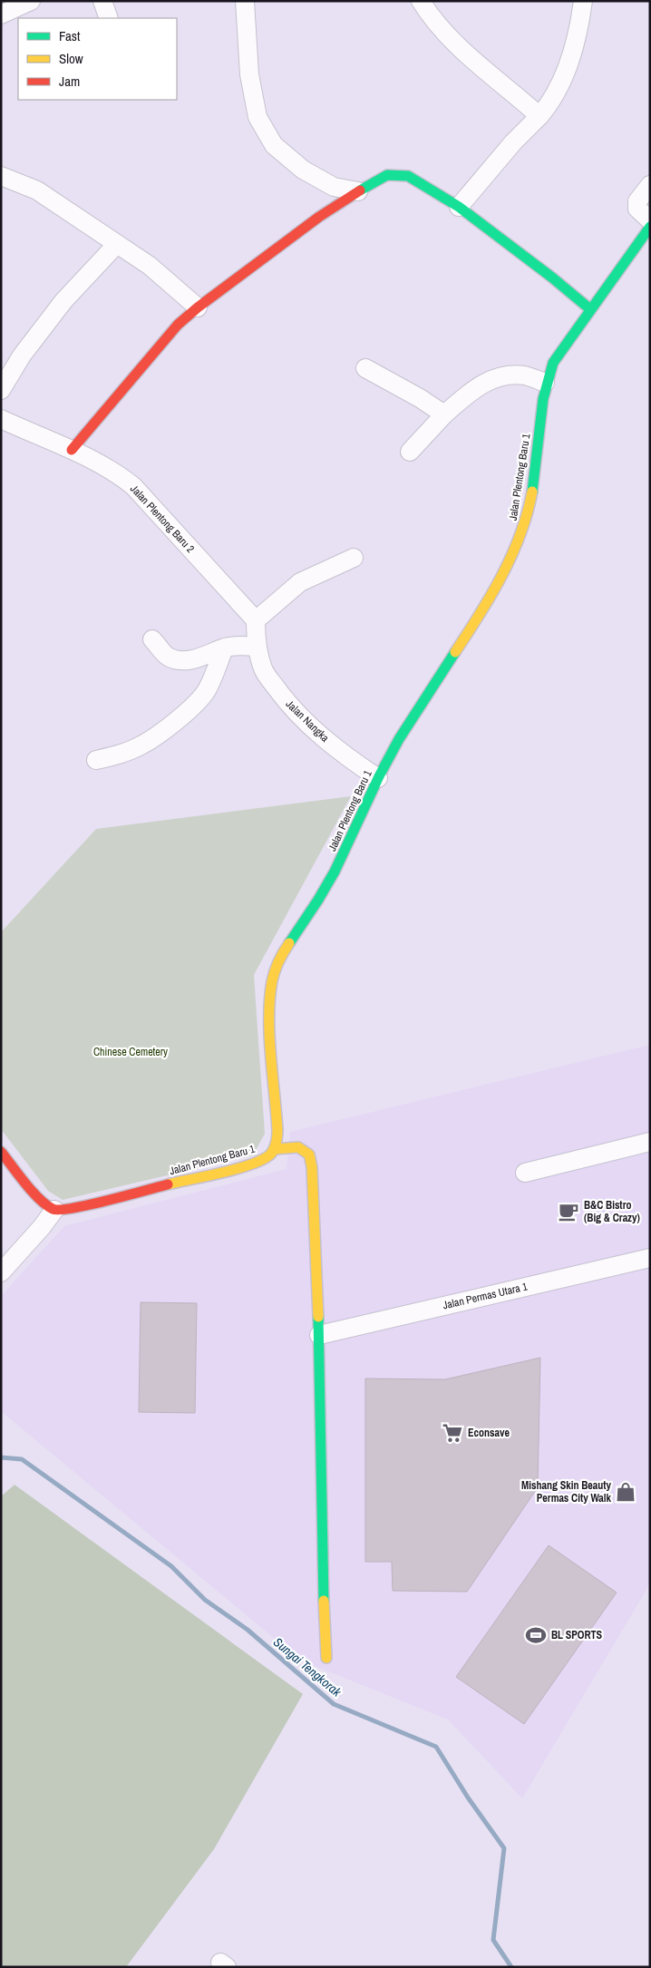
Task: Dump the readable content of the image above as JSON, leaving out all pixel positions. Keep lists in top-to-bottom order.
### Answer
{
  "streets": {
    "street": [
      "Jalan Plentong Baru 1",
      "Jalan Plentong Baru 2",
      "Jalan Nangka",
      "Jalan Permas Utara 1"
    ]
  },
  "crossings": [
    ["Jalan Plentong Baru 1", "Jalan Nangka"],
    ["Jalan Plentong Baru 2", "Jalan Nangka"]
  ],
  "water": ["Sungai Tengkorak"],
  "parks": ["Chinese Cemetery"],
  "places": {
    "cafe": ["B&C Bistro (Big & Crazy)"],
    "supermarket": ["Econsave"],
    "shop": ["Mishang Skin Beauty Permas City Walk"],
    "sports": ["BL SPORTS"]
  },
  "legend": ["Fast", "Slow", "Jam"]
}
